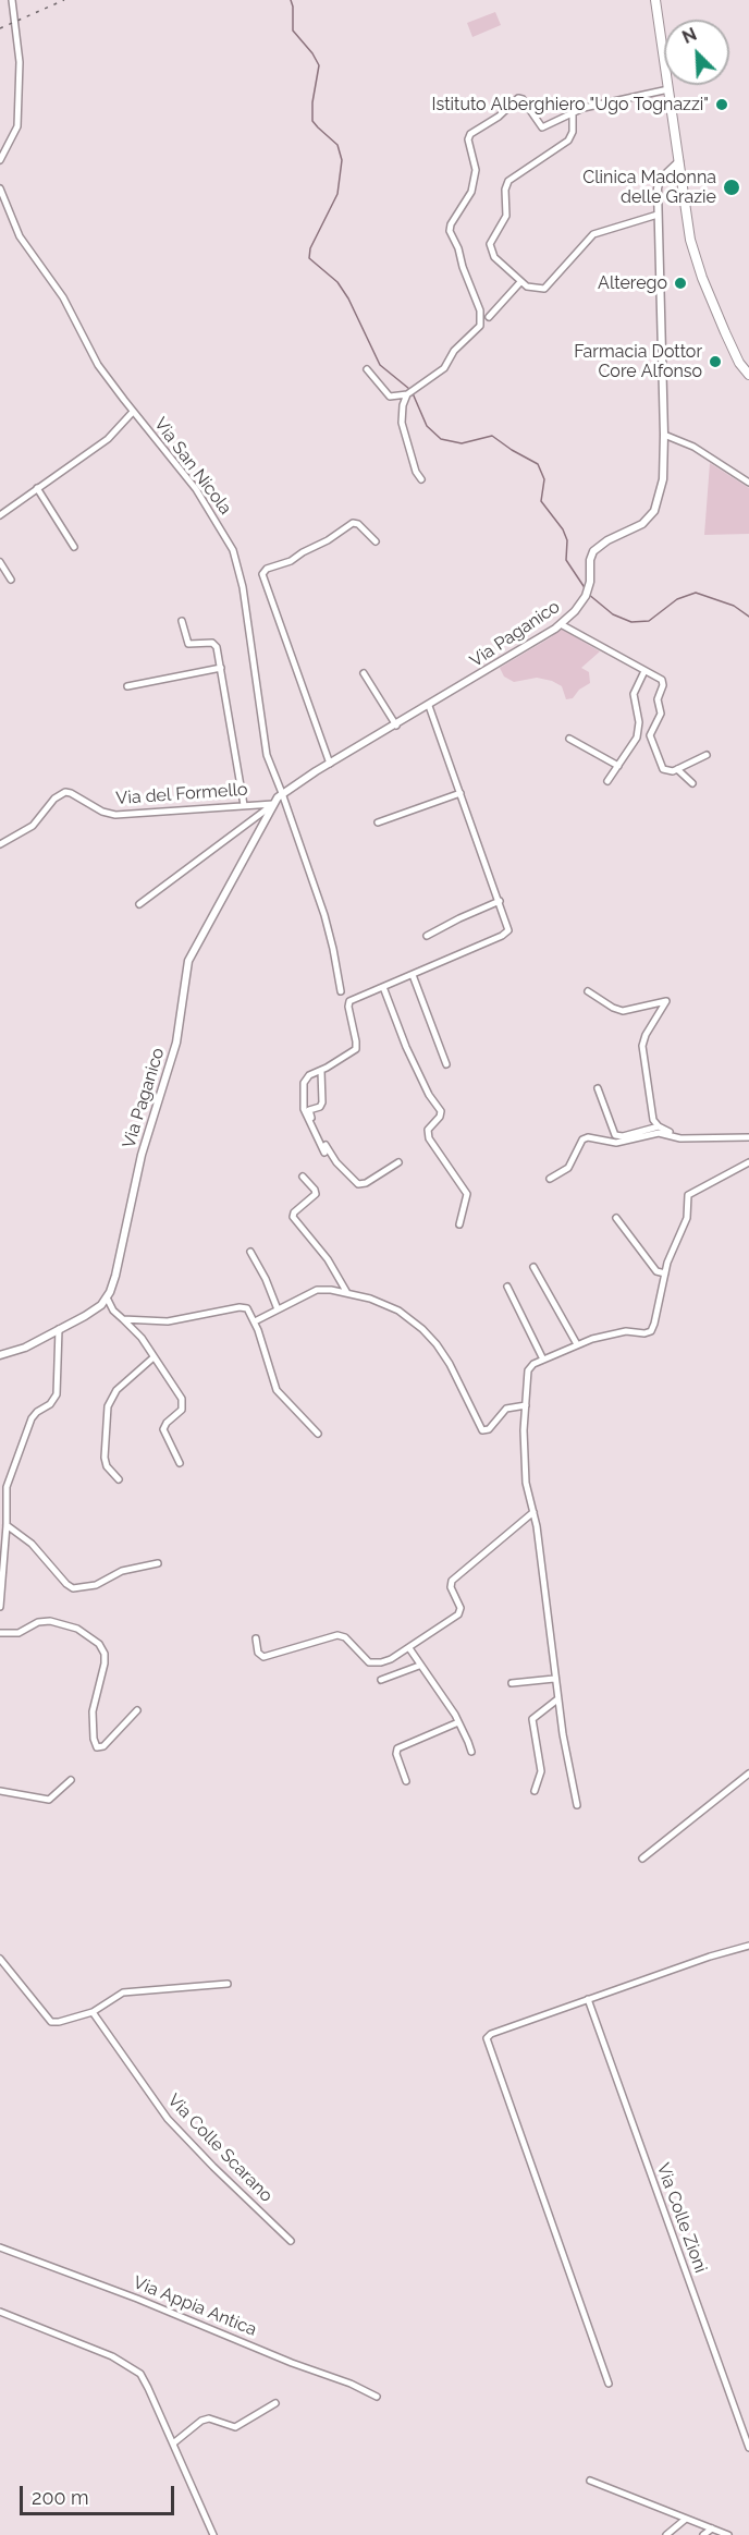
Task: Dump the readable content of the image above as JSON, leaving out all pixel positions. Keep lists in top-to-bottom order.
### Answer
{
  "streets": {
    "street": [
      "Via San Nicola",
      "Via Paganico",
      "Via del Formello",
      "Via Colle Scarano",
      "Via Colle Zioni",
      "Via Appia Antica"
    ]
  },
  "crossings": [
    ["Via San Nicola", "Via Paganico"],
    ["Via Paganico", "Via del Formello"]
  ],
  "places": [
    "Istituto Alberghiero \"Ugo Tognazzi\"",
    "Clinica Madonna delle Grazie",
    "Alterego",
    "Farmacia Dottor Core Alfonso"
  ],
  "scale_bar": "200 m",
  "north": "top left"
}
